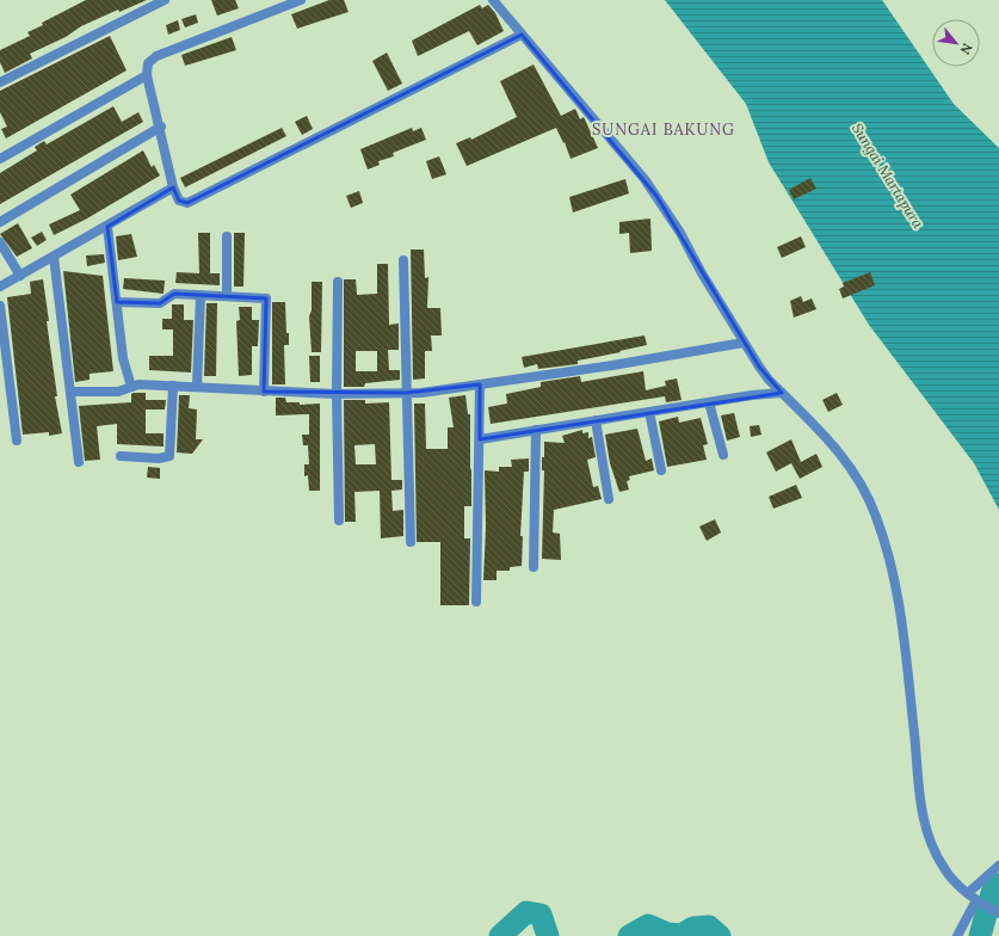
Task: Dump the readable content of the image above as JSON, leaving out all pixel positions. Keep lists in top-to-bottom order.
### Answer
{
  "districts": ["SUNGAI BAKUNG"],
  "water": ["Sungai Martapura"],
  "north": "bottom right"
}
